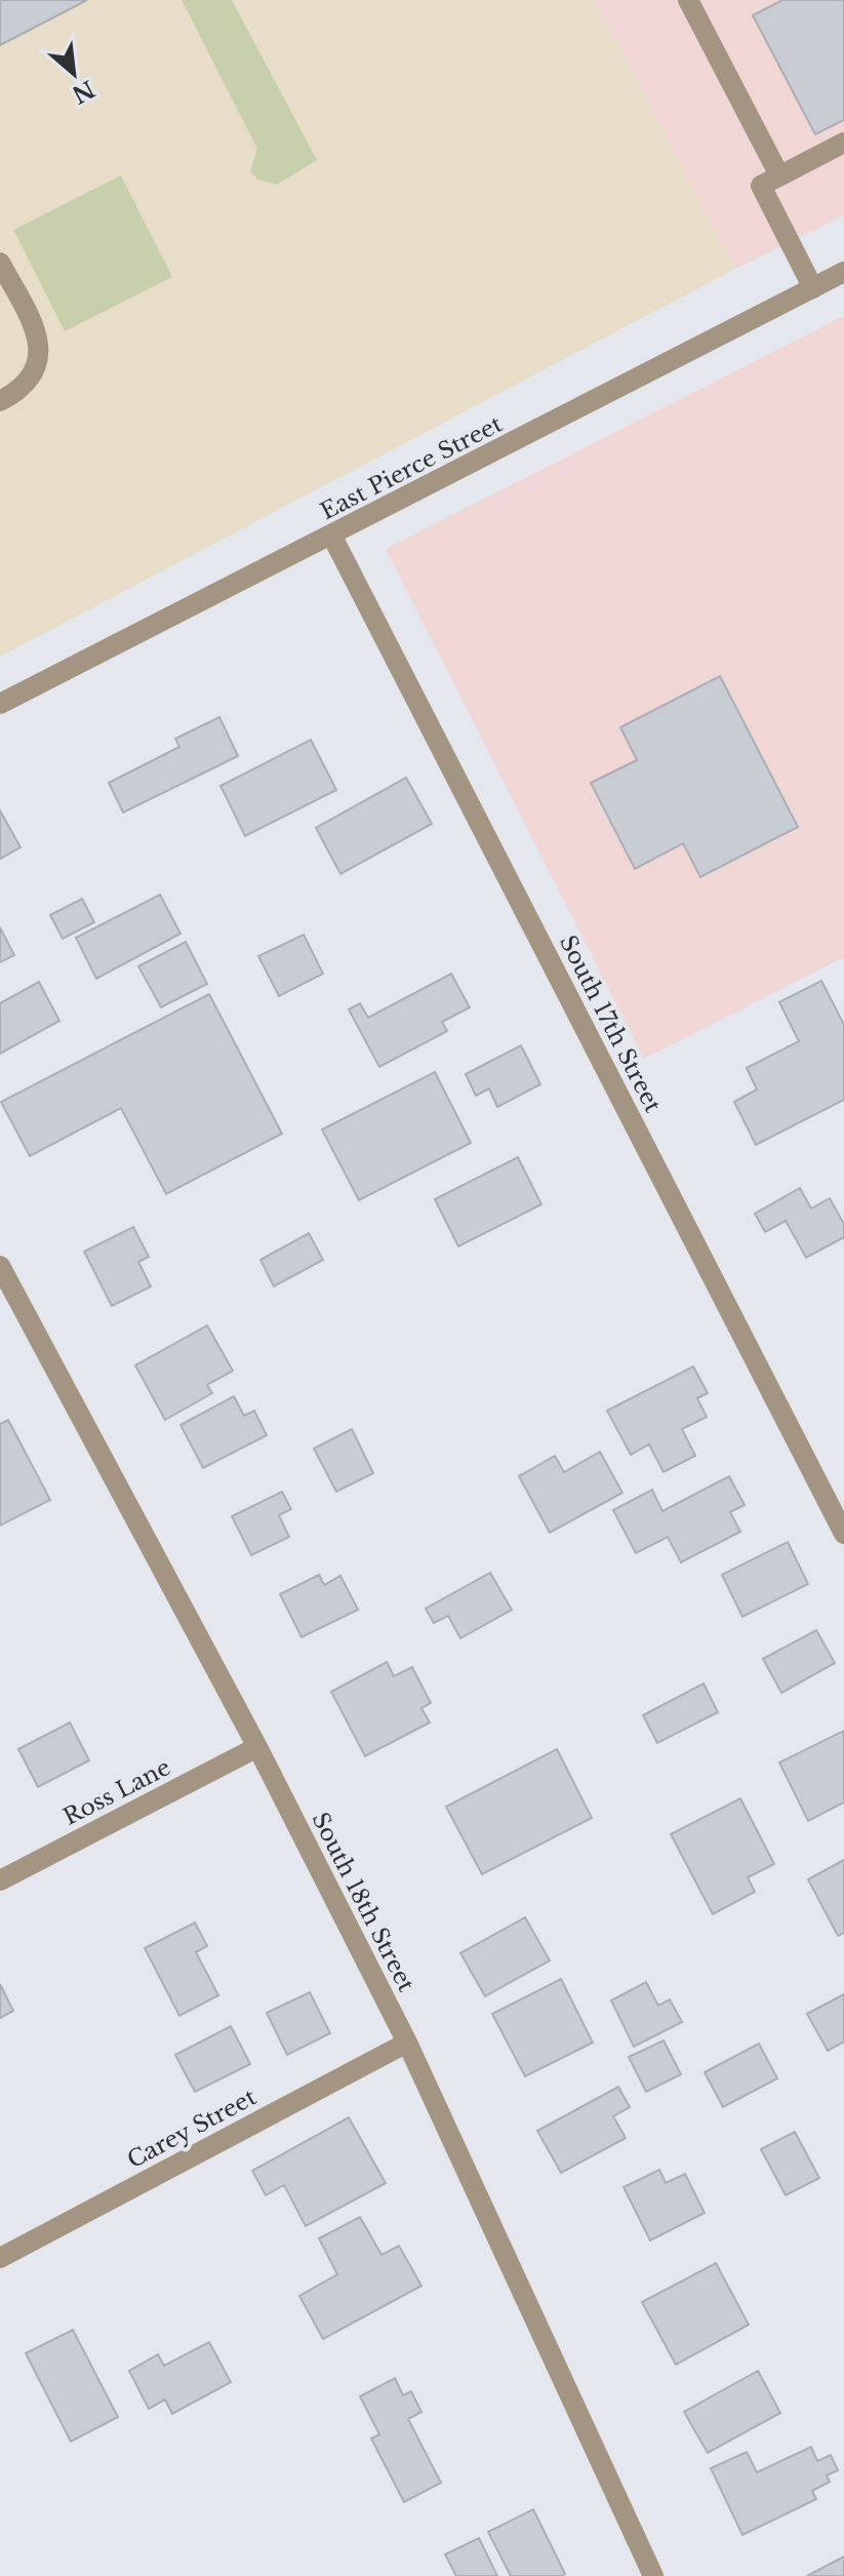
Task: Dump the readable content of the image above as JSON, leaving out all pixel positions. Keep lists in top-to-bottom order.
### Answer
{
  "streets": {
    "street": [
      "East Pierce Street",
      "South 17th Street",
      "Ross Lane",
      "South 18th Street",
      "Carey Street"
    ]
  },
  "crossings": [
    ["East Pierce Street", "South 17th Street"],
    ["Ross Lane", "South 18th Street"],
    ["South 18th Street", "Carey Street"]
  ],
  "north": "bottom right"
}
